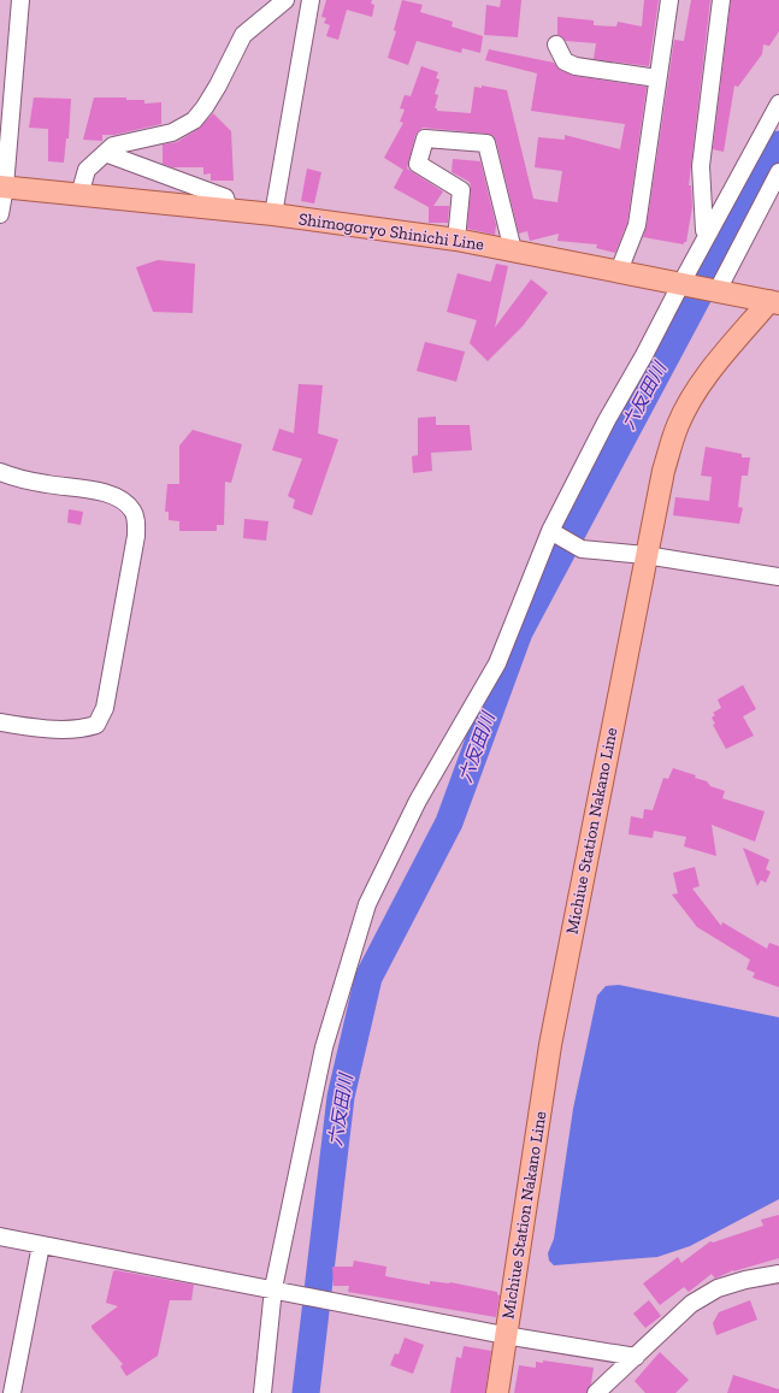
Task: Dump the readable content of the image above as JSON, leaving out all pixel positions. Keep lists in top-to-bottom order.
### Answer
{
  "streets": {
    "main road": ["Shimogoryo Shinichi Line", "Michiue Station Nakano Line"]
  },
  "crossings": [
    ["Shimogoryo Shinichi Line", "Michiue Station Nakano Line"]
  ],
  "water": ["六反田川"]
}
